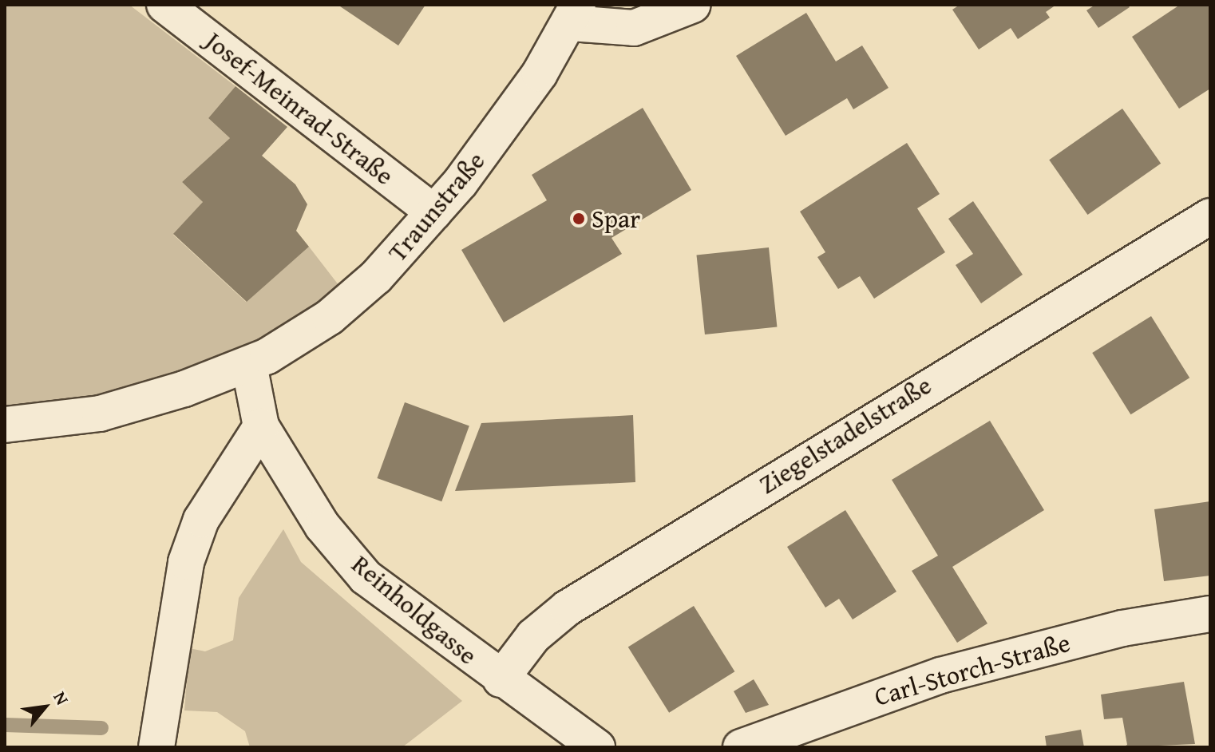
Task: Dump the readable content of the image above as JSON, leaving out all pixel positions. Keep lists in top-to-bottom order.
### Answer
{
  "streets": {
    "street": [
      "Josef-Meinrad-Straße",
      "Traunstraße",
      "Ziegelstadelstraße",
      "Reinholdgasse",
      "Carl-Storch-Straße"
    ]
  },
  "crossings": [
    ["Josef-Meinrad-Straße", "Traunstraße"],
    ["Traunstraße", "Reinholdgasse"],
    ["Ziegelstadelstraße", "Reinholdgasse"]
  ],
  "places": ["Spar"],
  "north": "top right"
}
